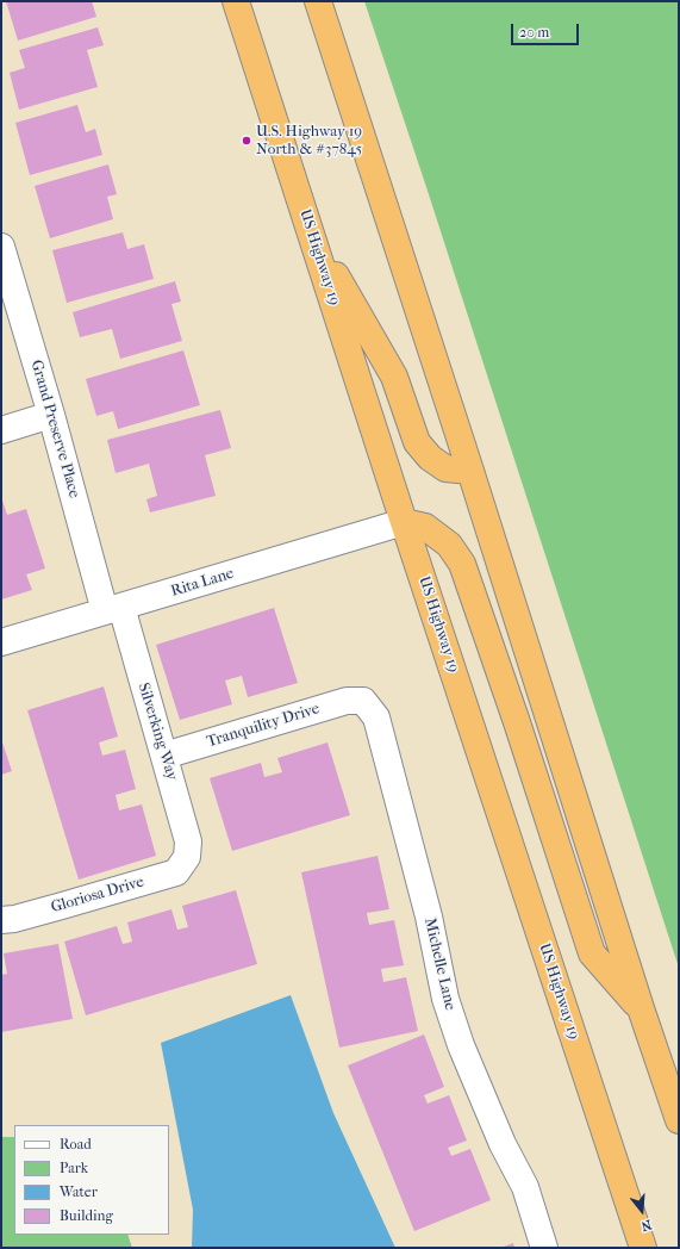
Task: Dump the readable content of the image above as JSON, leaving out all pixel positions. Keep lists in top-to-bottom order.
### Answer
{
  "streets": {
    "highway": ["US Highway 19"],
    "street": [
      "Grand Preserve Place",
      "Rita Lane",
      "Tranquility Drive",
      "Silverking Way",
      "Gloriosa Drive",
      "Michelle Lane"
    ]
  },
  "crossings": [
    ["US Highway 19", "Rita Lane"],
    ["Grand Preserve Place", "Rita Lane"],
    ["Grand Preserve Place", "Silverking Way"],
    ["Rita Lane", "Silverking Way"],
    ["Tranquility Drive", "Silverking Way"],
    ["Tranquility Drive", "Michelle Lane"],
    ["Silverking Way", "Gloriosa Drive"]
  ],
  "places": ["U.S. Highway 19 North & #37845"],
  "legend": [
    "Road",
    "Park",
    "Water",
    "Building"
  ],
  "scale_bar": "20 m",
  "north": "bottom"
}
